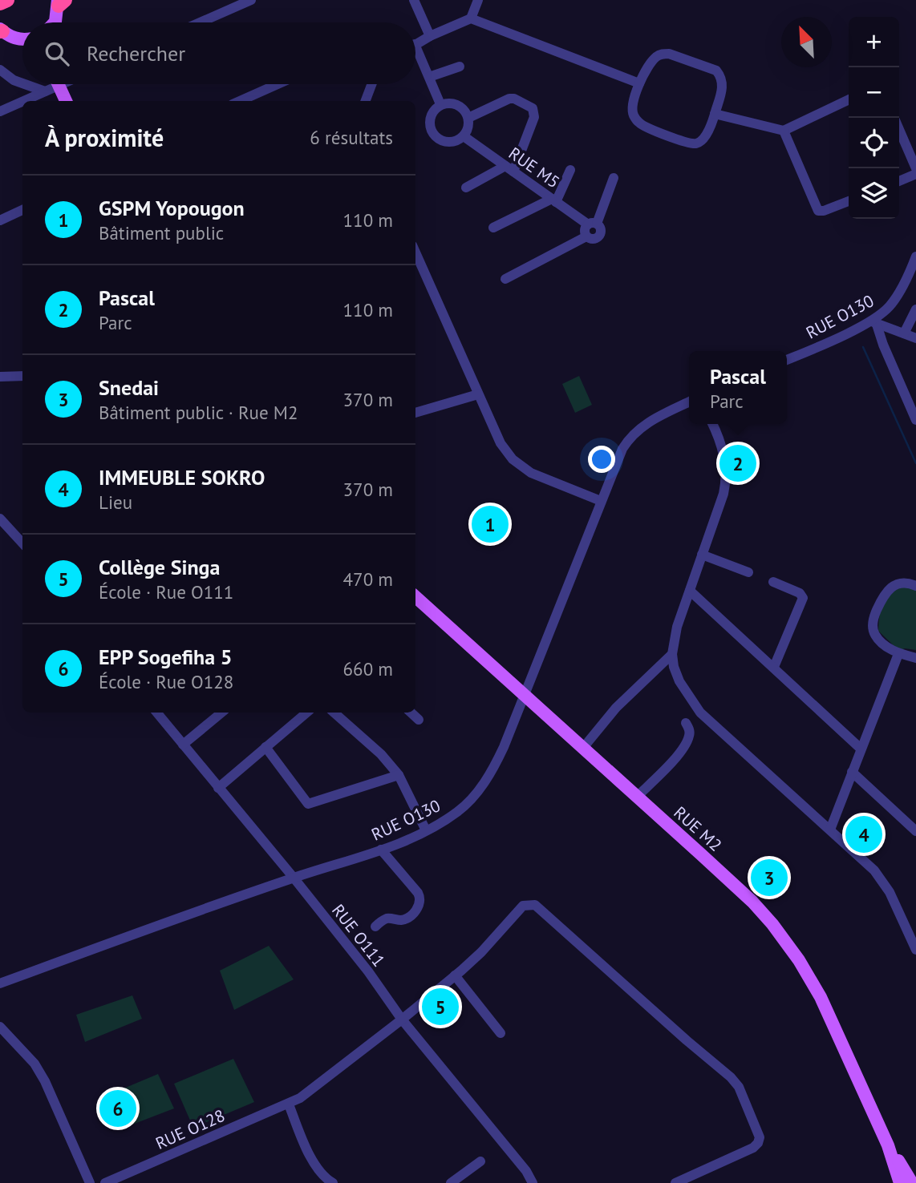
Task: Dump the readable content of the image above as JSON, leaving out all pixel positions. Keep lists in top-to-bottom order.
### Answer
{
  "streets": {
    "main road": ["RUE M2"],
    "street": [
      "RUE M5",
      "RUE O130",
      "RUE O111",
      "RUE O128"
    ]
  },
  "crossings": [
    ["RUE O130", "RUE M2"],
    ["RUE O130", "RUE O111"],
    ["RUE O111", "RUE O128"]
  ],
  "north": "top left",
  "page": {
    "map_buttons": ["+", "−"],
    "search": "Rechercher",
    "heading": ["À proximité", "6 résultats"],
    "list": [
      {
        "mark": "1",
        "name": "GSPM Yopougon",
        "note": "Bâtiment public",
        "value": "110 m"
      },
      {
        "mark": "2",
        "name": "Pascal",
        "note": "Parc",
        "value": "110 m"
      },
      {
        "mark": "3",
        "name": "Snedai",
        "note": "Bâtiment public · Rue M2",
        "value": "370 m"
      },
      {
        "mark": "4",
        "name": "IMMEUBLE SOKRO",
        "note": "Lieu",
        "value": "370 m"
      },
      {
        "mark": "5",
        "name": "Collège Singa",
        "note": "École · Rue O111",
        "value": "470 m"
      },
      {
        "mark": "6",
        "name": "EPP Sogefiha 5",
        "note": "École · Rue O128",
        "value": "660 m"
      }
    ],
    "popup": ["Pascal", "Parc"],
    "pins": [
      "2",
      "1",
      "4",
      "3",
      "5",
      "6"
    ]
  }
}
